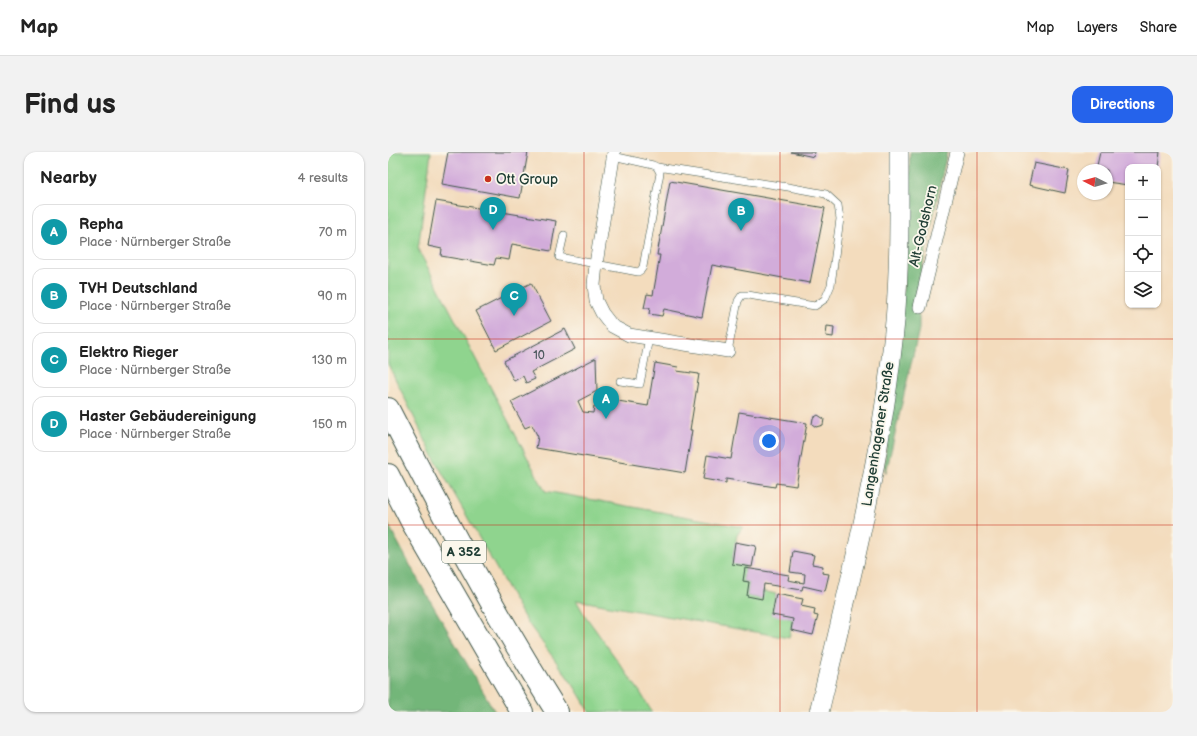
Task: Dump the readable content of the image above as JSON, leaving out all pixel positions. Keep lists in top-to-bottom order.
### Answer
{
  "streets": {
    "highway": ["A 352"],
    "main road": ["Langenhagener Straße"],
    "street": ["Alt-Godshorn"]
  },
  "places": ["Ott Group"],
  "house_numbers": ["10"],
  "north": "left",
  "page": {
    "header": "Map",
    "nav": ["Map", "Layers", "Share"],
    "buttons": "Directions",
    "title": "Find us",
    "heading": ["Nearby", "4 results"],
    "map_buttons": ["+", "−"],
    "pins": [
      "D",
      "B",
      "C",
      "A"
    ],
    "list": [
      {
        "mark": "A",
        "name": "Repha",
        "note": "Place · Nürnberger Straße",
        "value": "70 m"
      },
      {
        "mark": "B",
        "name": "TVH Deutschland",
        "note": "Place · Nürnberger Straße",
        "value": "90 m"
      },
      {
        "mark": "C",
        "name": "Elektro Rieger",
        "note": "Place · Nürnberger Straße",
        "value": "130 m"
      },
      {
        "mark": "D",
        "name": "Haster Gebäudereinigung",
        "note": "Place · Nürnberger Straße",
        "value": "150 m"
      }
    ]
  }
}
